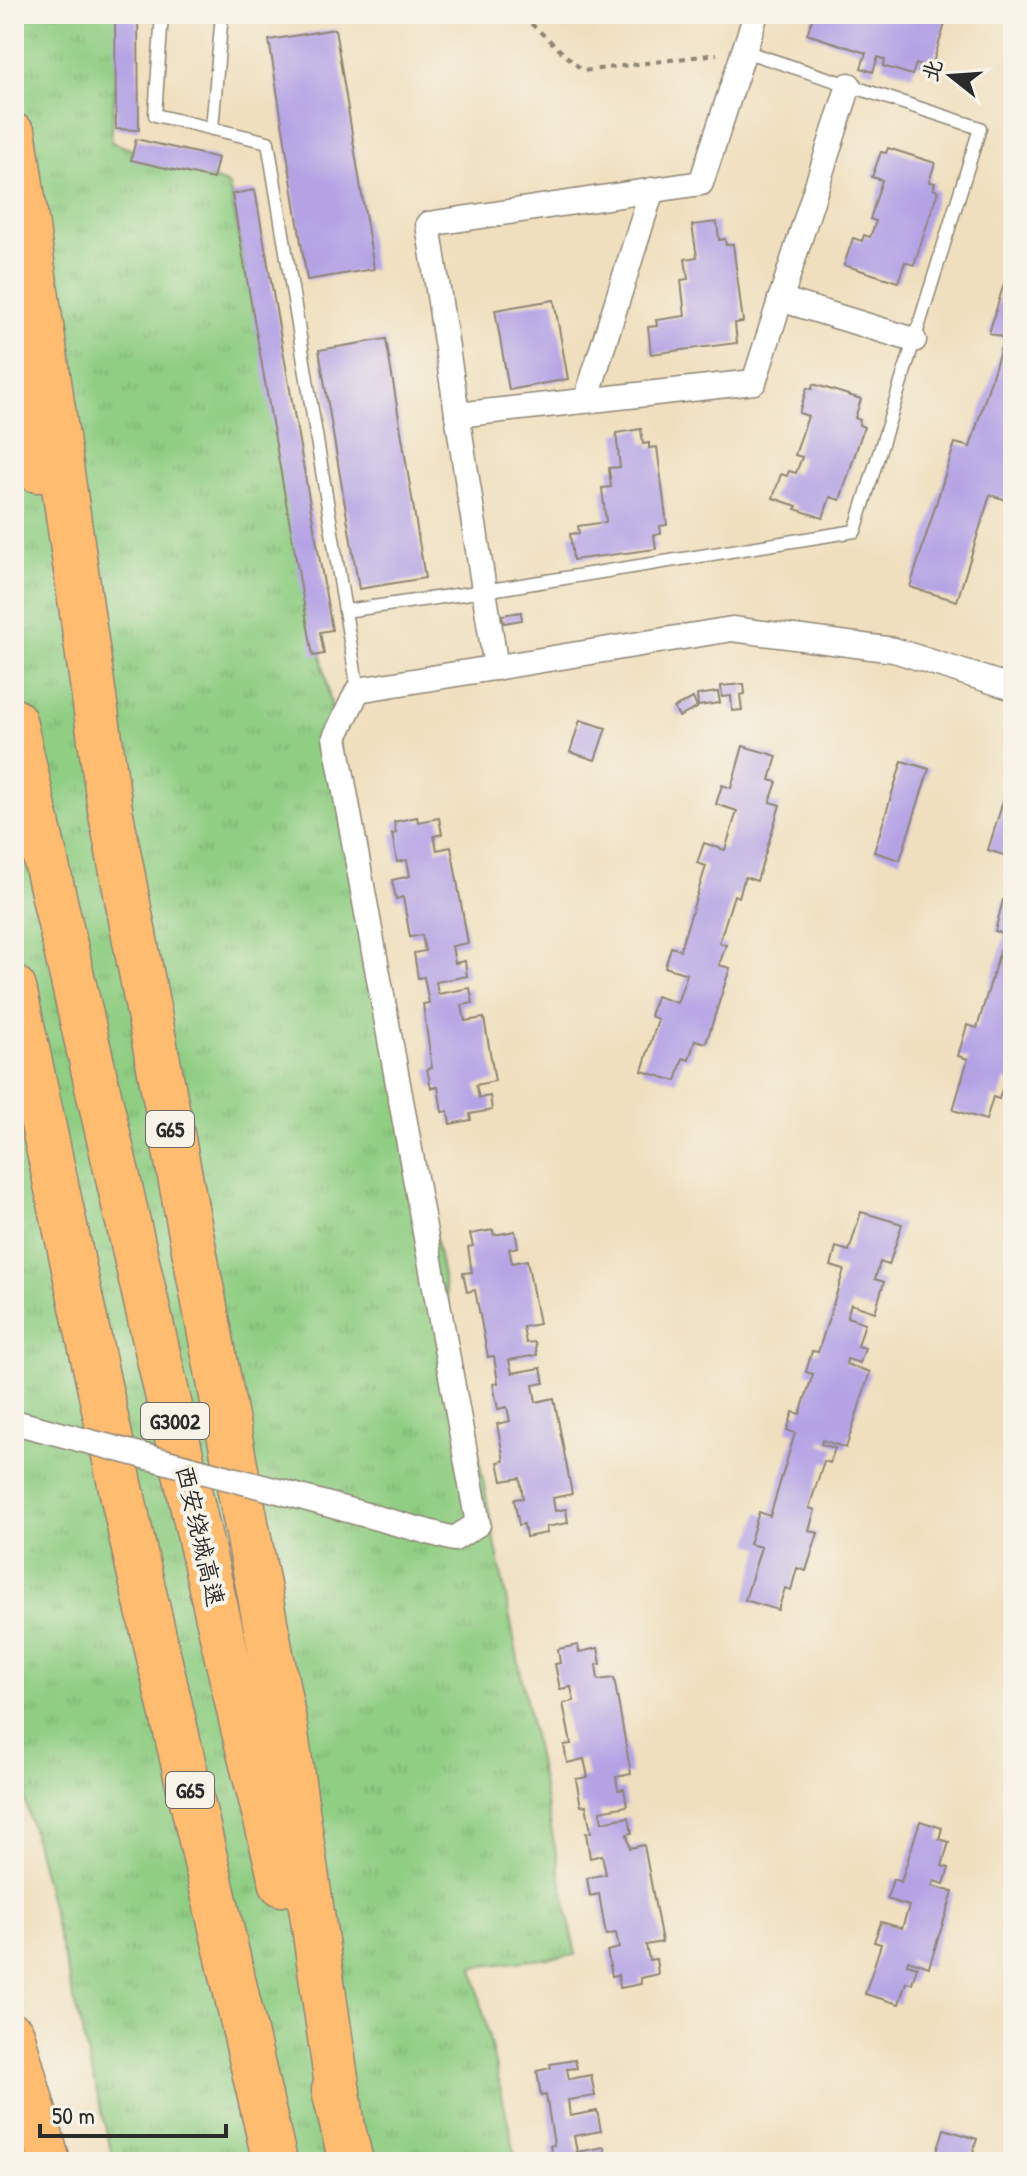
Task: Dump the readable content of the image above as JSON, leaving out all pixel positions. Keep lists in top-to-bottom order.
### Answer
{
  "streets": {
    "highway": ["G65", "G3002", "西安绕城高速"]
  },
  "crossings": [
    ["G65", "西安绕城高速"]
  ],
  "scale_bar": "50 m",
  "north": "left"
}
